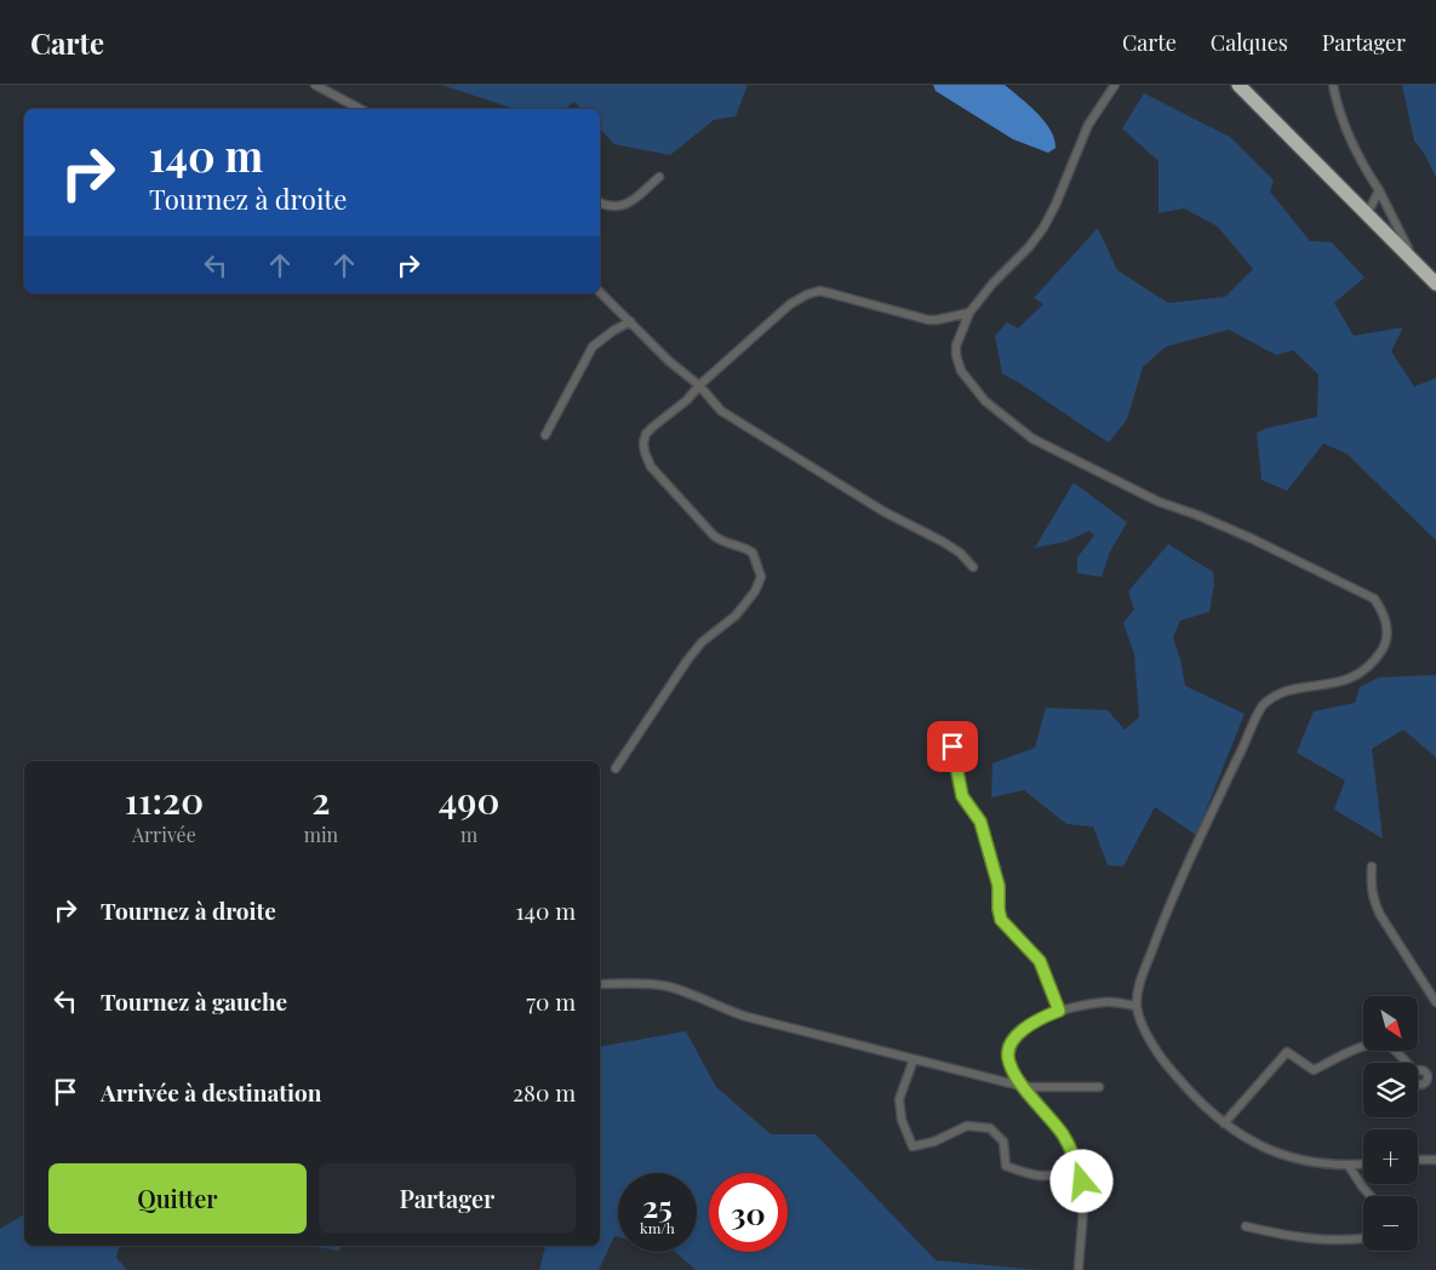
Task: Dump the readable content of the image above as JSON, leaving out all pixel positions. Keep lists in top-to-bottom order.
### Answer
{
  "north": "bottom right",
  "page": {
    "header": "Carte",
    "nav": ["Carte", "Calques", "Partager"],
    "turn": ["140 m", "Tournez à droite"],
    "eta": [
      "11:20",
      "Arrivée",
      "2",
      "min",
      "490",
      "m"
    ],
    "list": [
      {
        "name": "Tournez à droite",
        "value": "140 m"
      },
      {
        "name": "Tournez à gauche",
        "value": "70 m"
      },
      {
        "name": "Arrivée à destination",
        "value": "280 m"
      }
    ],
    "map_buttons": ["+", "−"],
    "buttons": ["Quitter", "Partager"],
    "speed": "25 km/h",
    "limit": "30"
  }
}
